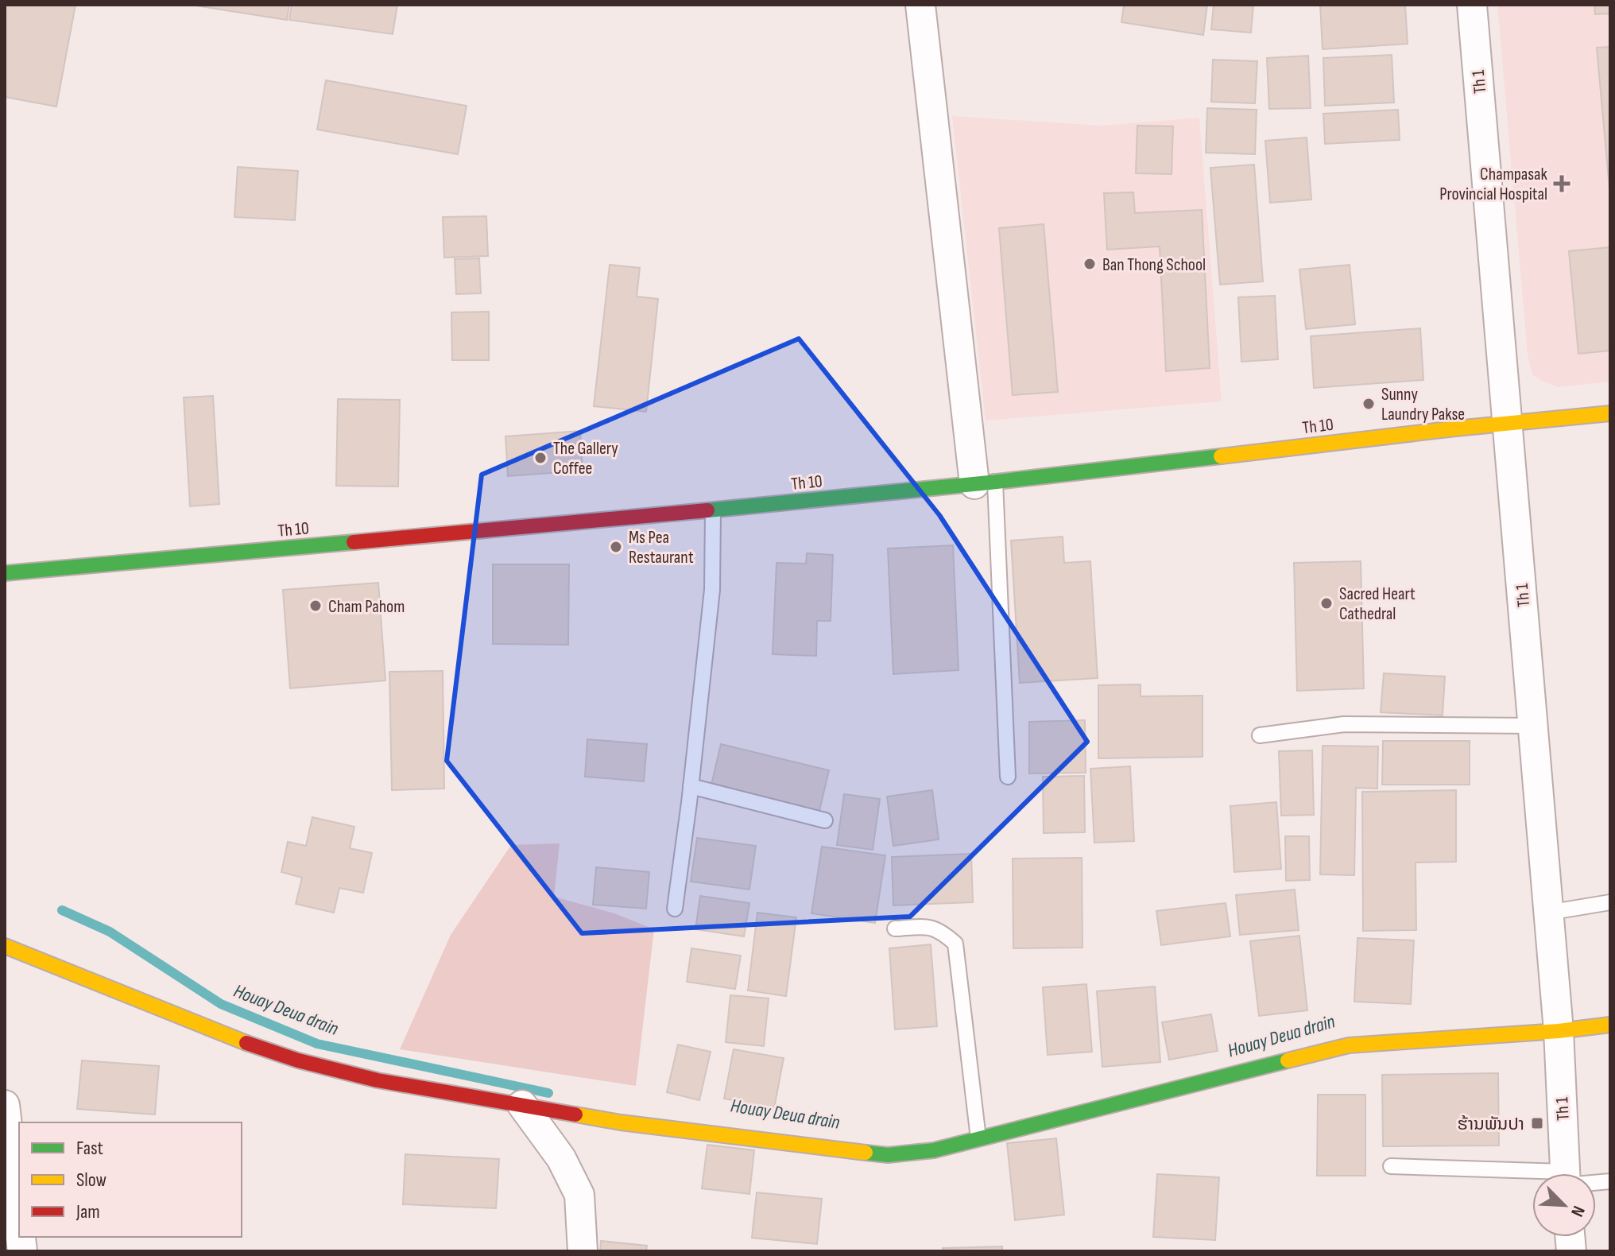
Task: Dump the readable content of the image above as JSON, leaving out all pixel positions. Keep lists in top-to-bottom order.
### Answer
{
  "streets": {
    "street": ["Th 1", "Th 10"]
  },
  "crossings": [
    ["Th 1", "Th 10"]
  ],
  "water": ["Houay Deua drain"],
  "places": {
    "health": ["Champasak Provincial Hospital"],
    "other": [
      "Ban Thong School",
      "Sunny Laundry Pakse",
      "The Gallery Coffee",
      "Ms Pea Restaurant",
      "Sacred Heart Cathedral",
      "Cham Pahom"
    ],
    "transit": ["ຮ້ານພັນປາ"]
  },
  "legend": ["Fast", "Slow", "Jam"],
  "north": "bottom right"
}
